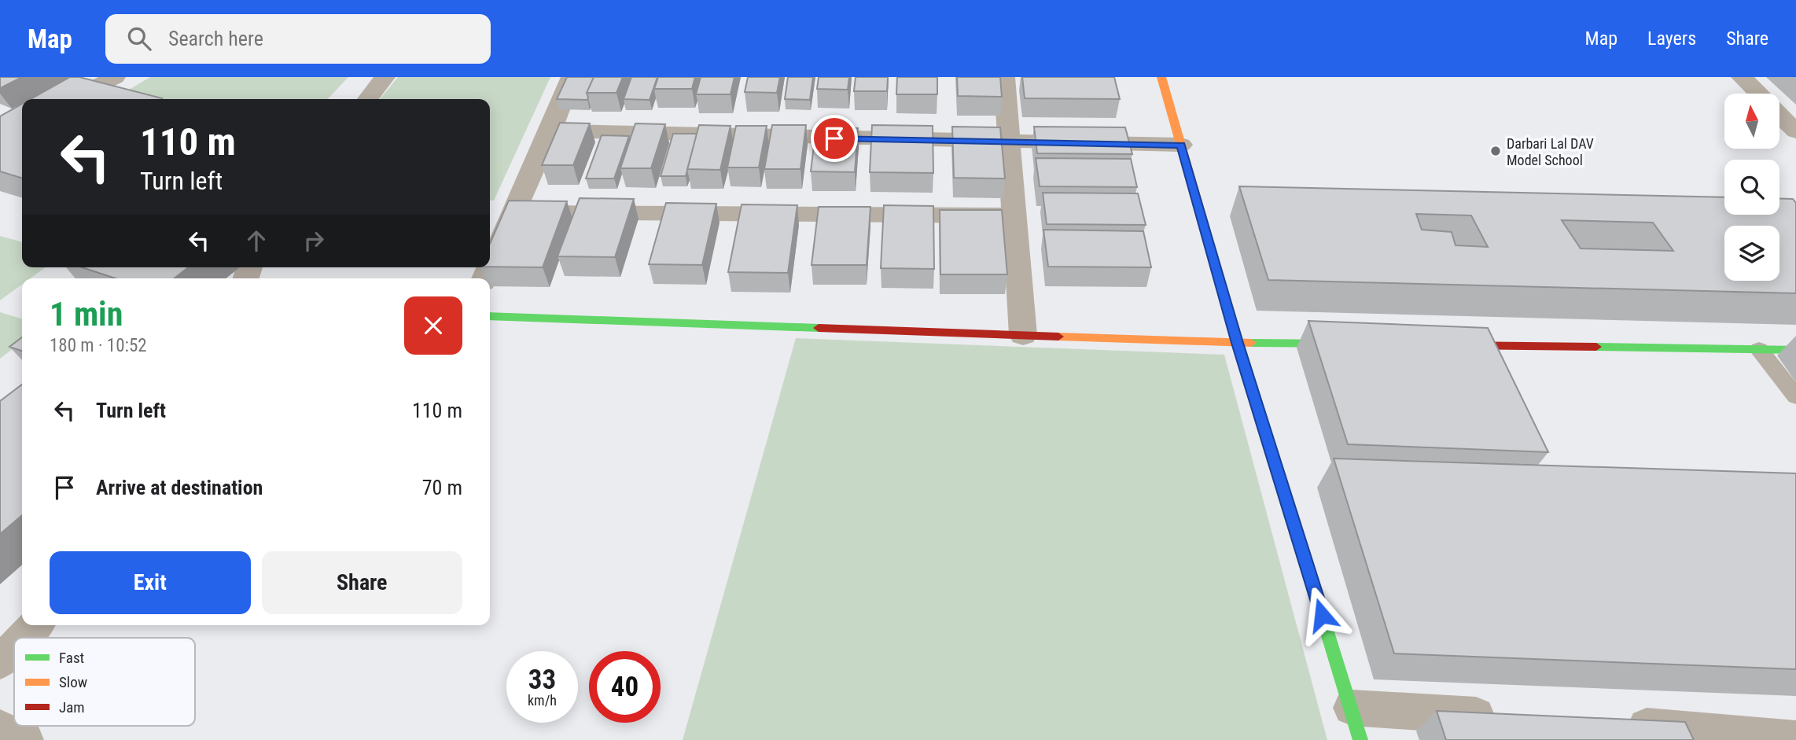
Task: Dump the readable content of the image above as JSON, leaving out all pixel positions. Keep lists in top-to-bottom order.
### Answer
{
  "places": ["Darbari Lal DAV Model School"],
  "legend": ["Fast", "Slow", "Jam"],
  "north": "top",
  "page": {
    "header": "Map",
    "search": "Search here",
    "nav": ["Map", "Layers", "Share"],
    "turn": ["110 m", "Turn left"],
    "heading": ["1 min", "180 m · 10:52"],
    "list": [
      {
        "name": "Turn left",
        "value": "110 m"
      },
      {
        "name": "Arrive at destination",
        "value": "70 m"
      }
    ],
    "buttons": ["Exit", "Share"],
    "speed": "33 km/h",
    "limit": "40"
  }
}
